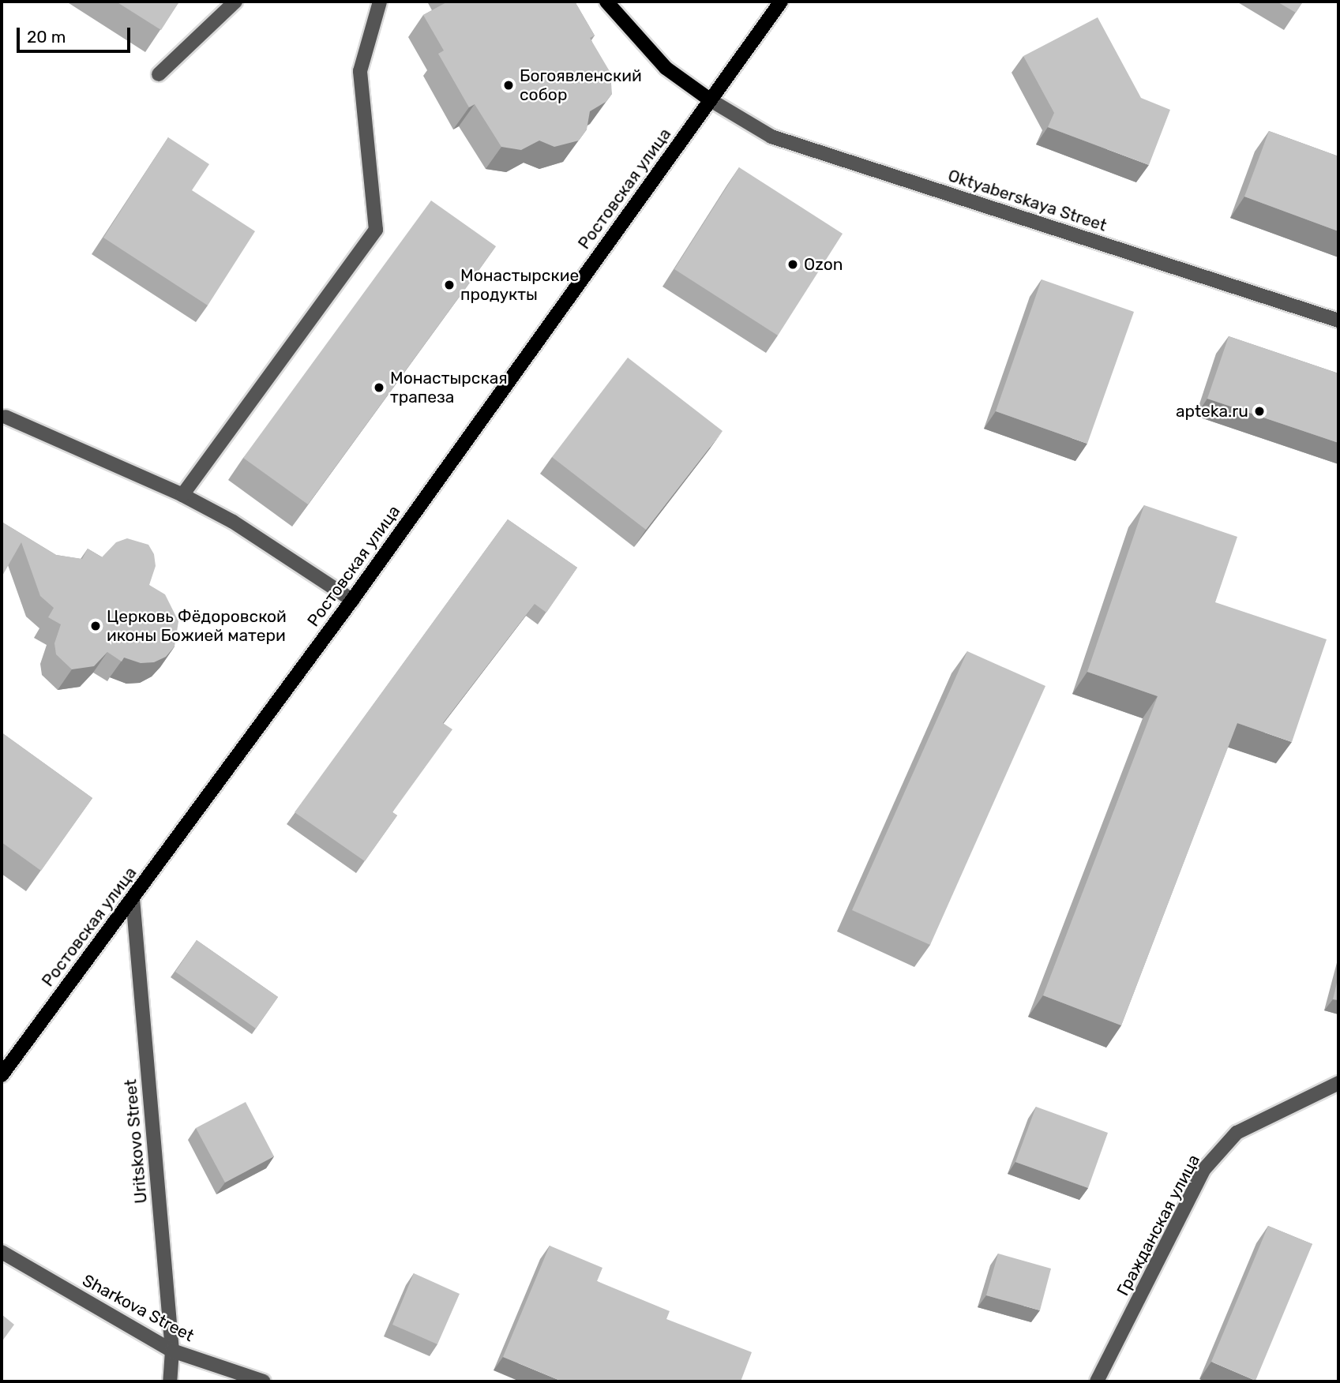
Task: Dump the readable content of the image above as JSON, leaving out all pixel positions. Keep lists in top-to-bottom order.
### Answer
{
  "streets": {
    "main road": ["Ростовская улица"],
    "street": [
      "Oktyaberskaya Street",
      "Uritskovo Street",
      "Гражданская улица",
      "Sharkova Street"
    ]
  },
  "crossings": [
    ["Ростовская улица", "Oktyaberskaya Street"],
    ["Ростовская улица", "Uritskovo Street"],
    ["Uritskovo Street", "Sharkova Street"]
  ],
  "places": [
    "Богоявленский собор",
    "Ozon",
    "Монастырские продукты",
    "Монастырская трапеза",
    "apteka.ru",
    "Церковь Фёдоровской иконы Божией матери"
  ],
  "scale_bar": "20 m"
}
